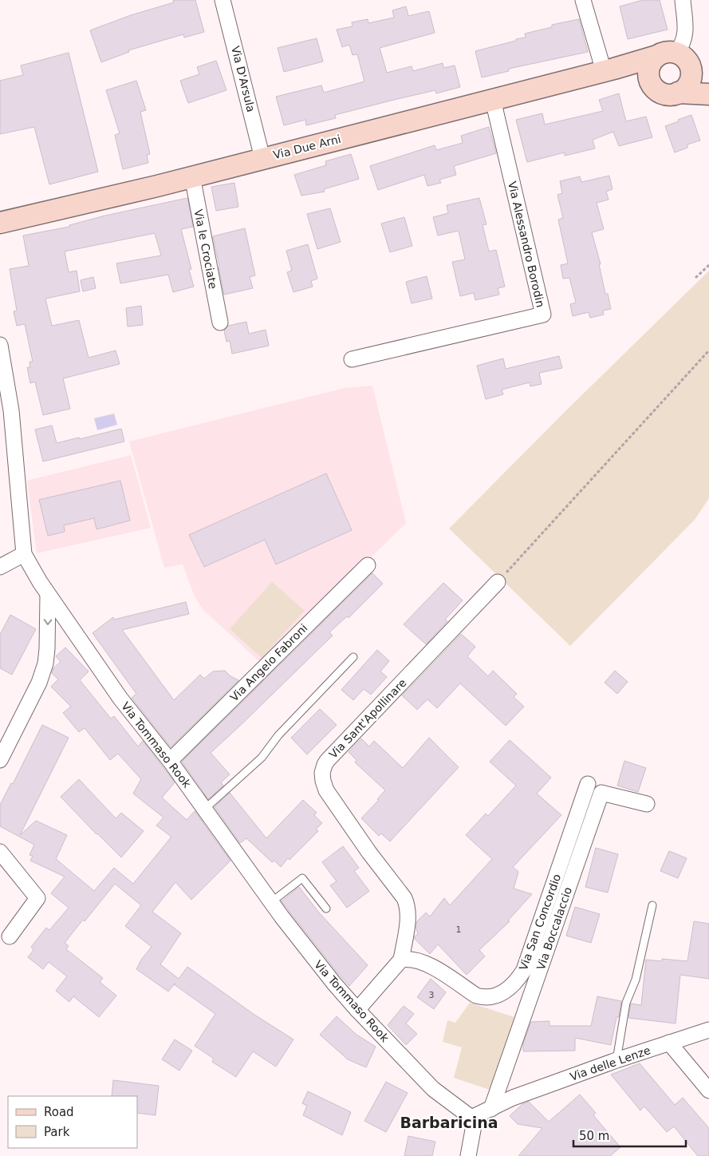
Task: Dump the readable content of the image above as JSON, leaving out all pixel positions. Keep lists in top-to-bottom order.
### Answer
{
  "streets": {
    "street": [
      "Via D'Arsula",
      "Via Due Arni",
      "Via Alessandro Borodin",
      "Via le Crociate",
      "Via Angelo Fabroni",
      "Via Sant'Apollinare",
      "Via Tommaso Rook",
      "Via San Concordio",
      "Via Boccalaccio",
      "Via delle Lenze"
    ]
  },
  "crossings": [
    ["Via D'Arsula", "Via Due Arni"],
    ["Via Due Arni", "Via Alessandro Borodin"],
    ["Via Due Arni", "Via le Crociate"],
    ["Via Angelo Fabroni", "Via Tommaso Rook"],
    ["Via Sant'Apollinare", "Via San Concordio"],
    ["Via Tommaso Rook", "Via delle Lenze"],
    ["Via Boccalaccio", "Via delle Lenze"]
  ],
  "districts": ["Barbaricina"],
  "house_numbers": ["1", "3"],
  "legend": ["Road", "Park"],
  "scale_bar": "50 m"
}
